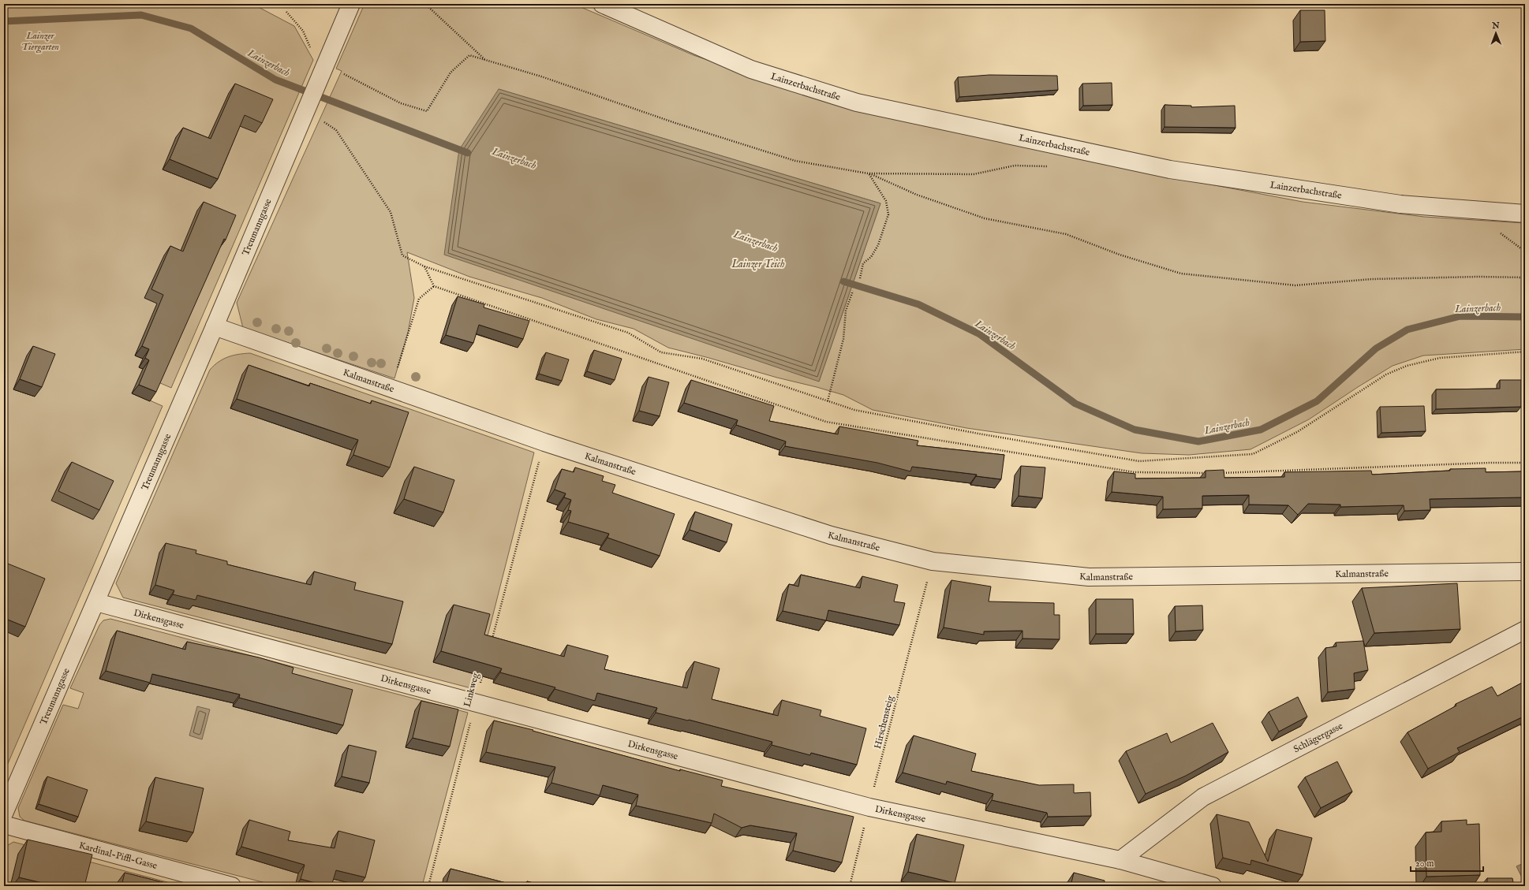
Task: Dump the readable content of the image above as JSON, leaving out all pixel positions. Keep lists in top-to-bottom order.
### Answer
{
  "streets": {
    "street": [
      "Lainzerbachstraße",
      "Treumanngasse",
      "Kalmanstraße",
      "Dirkensgasse",
      "Schlägergasse",
      "Kardinal-Piffl-Gasse"
    ],
    "path": ["Linkweg", "Hirschensteig"]
  },
  "crossings": [
    ["Treumanngasse", "Kalmanstraße"],
    ["Treumanngasse", "Dirkensgasse"],
    ["Kalmanstraße", "Hirschensteig"],
    ["Dirkensgasse", "Linkweg"],
    ["Dirkensgasse", "Hirschensteig"],
    ["Dirkensgasse", "Schlägergasse"]
  ],
  "water": ["Lainzerbach", "Lainzer Teich"],
  "parks": ["Lainzer Tiergarten"],
  "scale_bar": "20 m",
  "north": "top"
}
